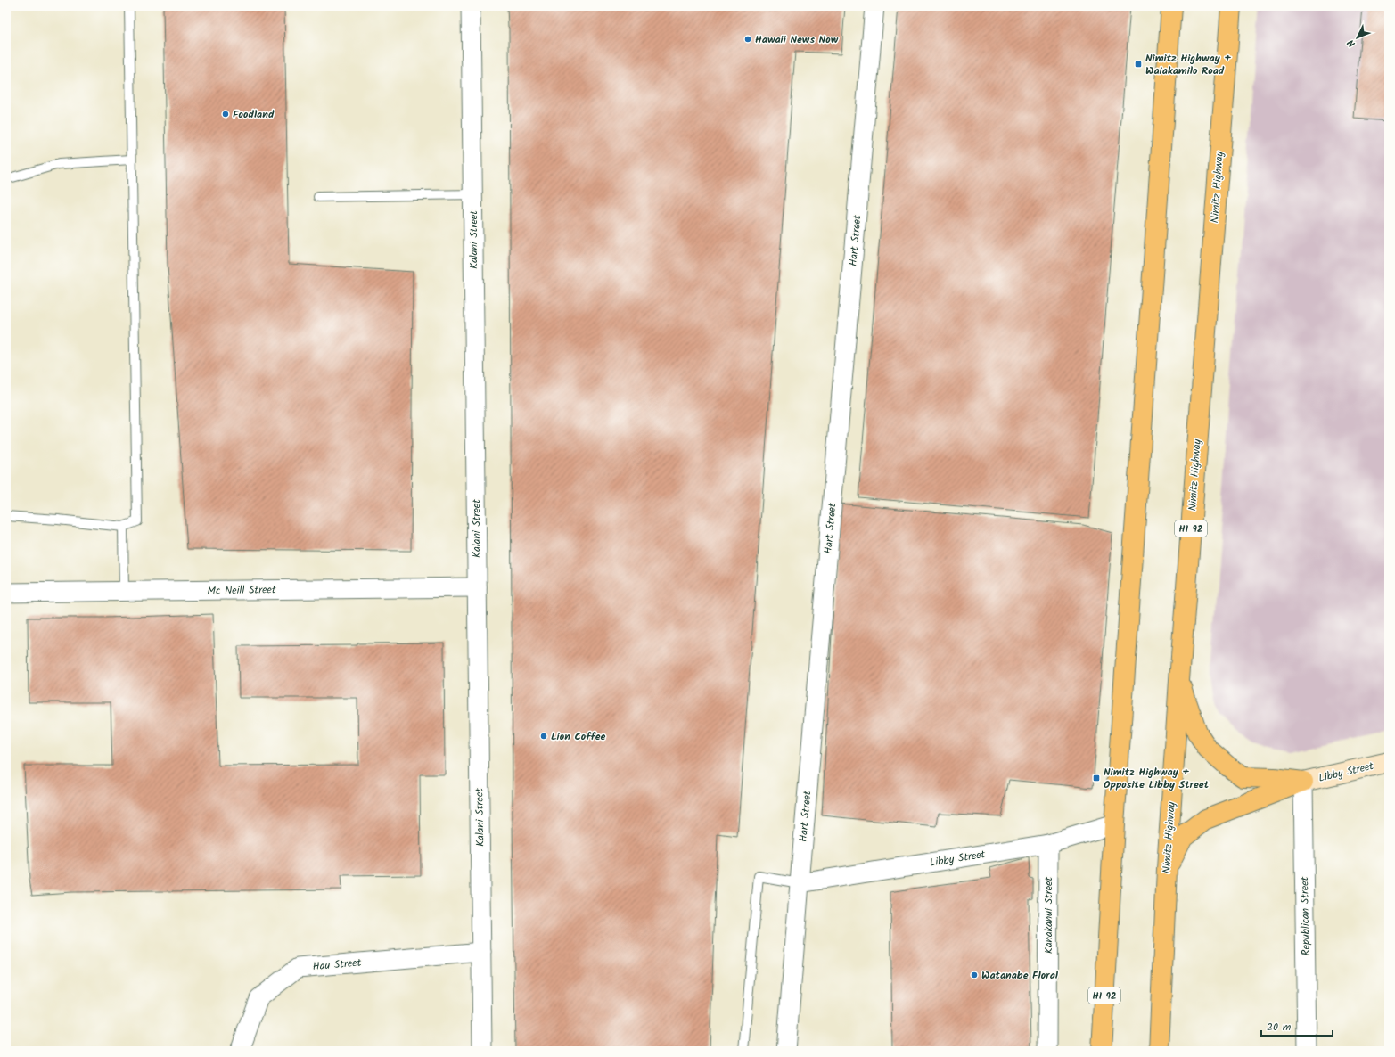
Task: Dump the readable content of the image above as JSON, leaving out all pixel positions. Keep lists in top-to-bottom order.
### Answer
{
  "streets": {
    "main road": ["Nimitz Highway", "HI 92"],
    "street": [
      "Kalani Street",
      "Hart Street",
      "Mc Neill Street",
      "Libby Street",
      "Kanakanui Street",
      "Republican Street",
      "Hau Street"
    ]
  },
  "crossings": [
    ["Kalani Street", "Mc Neill Street"],
    ["Kalani Street", "Hau Street"],
    ["Hart Street", "Libby Street"],
    ["HI 92", "Libby Street"],
    ["Libby Street", "Kanakanui Street"],
    ["Libby Street", "Republican Street"]
  ],
  "places": {
    "other": [
      "Hawaii News Now",
      "Foodland",
      "Lion Coffee",
      "Watanabe Floral"
    ],
    "transit": ["Nimitz Highway + Waiakamilo Road", "Nimitz Highway + Opposite Libby Street"]
  },
  "scale_bar": "20 m",
  "north": "bottom left"
}
